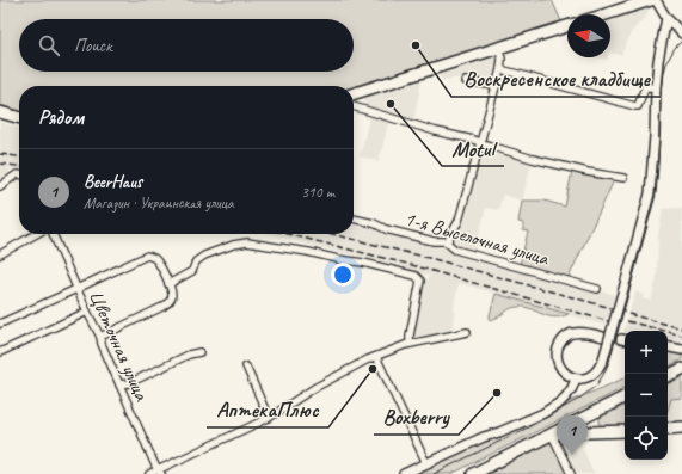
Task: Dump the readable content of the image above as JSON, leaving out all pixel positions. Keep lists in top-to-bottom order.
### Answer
{
  "streets": {
    "street": ["1-я Выселочная улица", "Цветочная улица"]
  },
  "places": [
    "Воскресенское кладбище",
    "Motul",
    "АптекаПлюс",
    "Boxberry"
  ],
  "north": "left",
  "page": {
    "search": "Поиск",
    "heading": "Рядом",
    "list": [
      {
        "mark": "1",
        "name": "BeerHaus",
        "note": "Магазин · Украинская улица",
        "value": "310 m"
      }
    ],
    "map_buttons": ["+", "−"],
    "pins": "1"
  }
}
